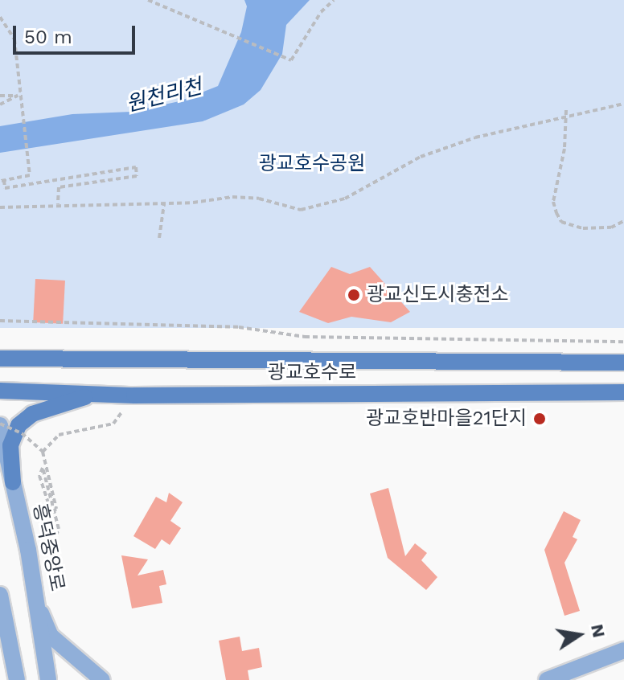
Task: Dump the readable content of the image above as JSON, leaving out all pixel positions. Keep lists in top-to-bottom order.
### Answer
{
  "streets": {
    "main road": ["광교호수로"],
    "street": ["흥덕중앙로"]
  },
  "water": ["원천리천"],
  "parks": ["광교호수공원"],
  "places": ["광교신도시충전소", "광교호반마을21단지"],
  "scale_bar": "50 m",
  "north": "right"
}
